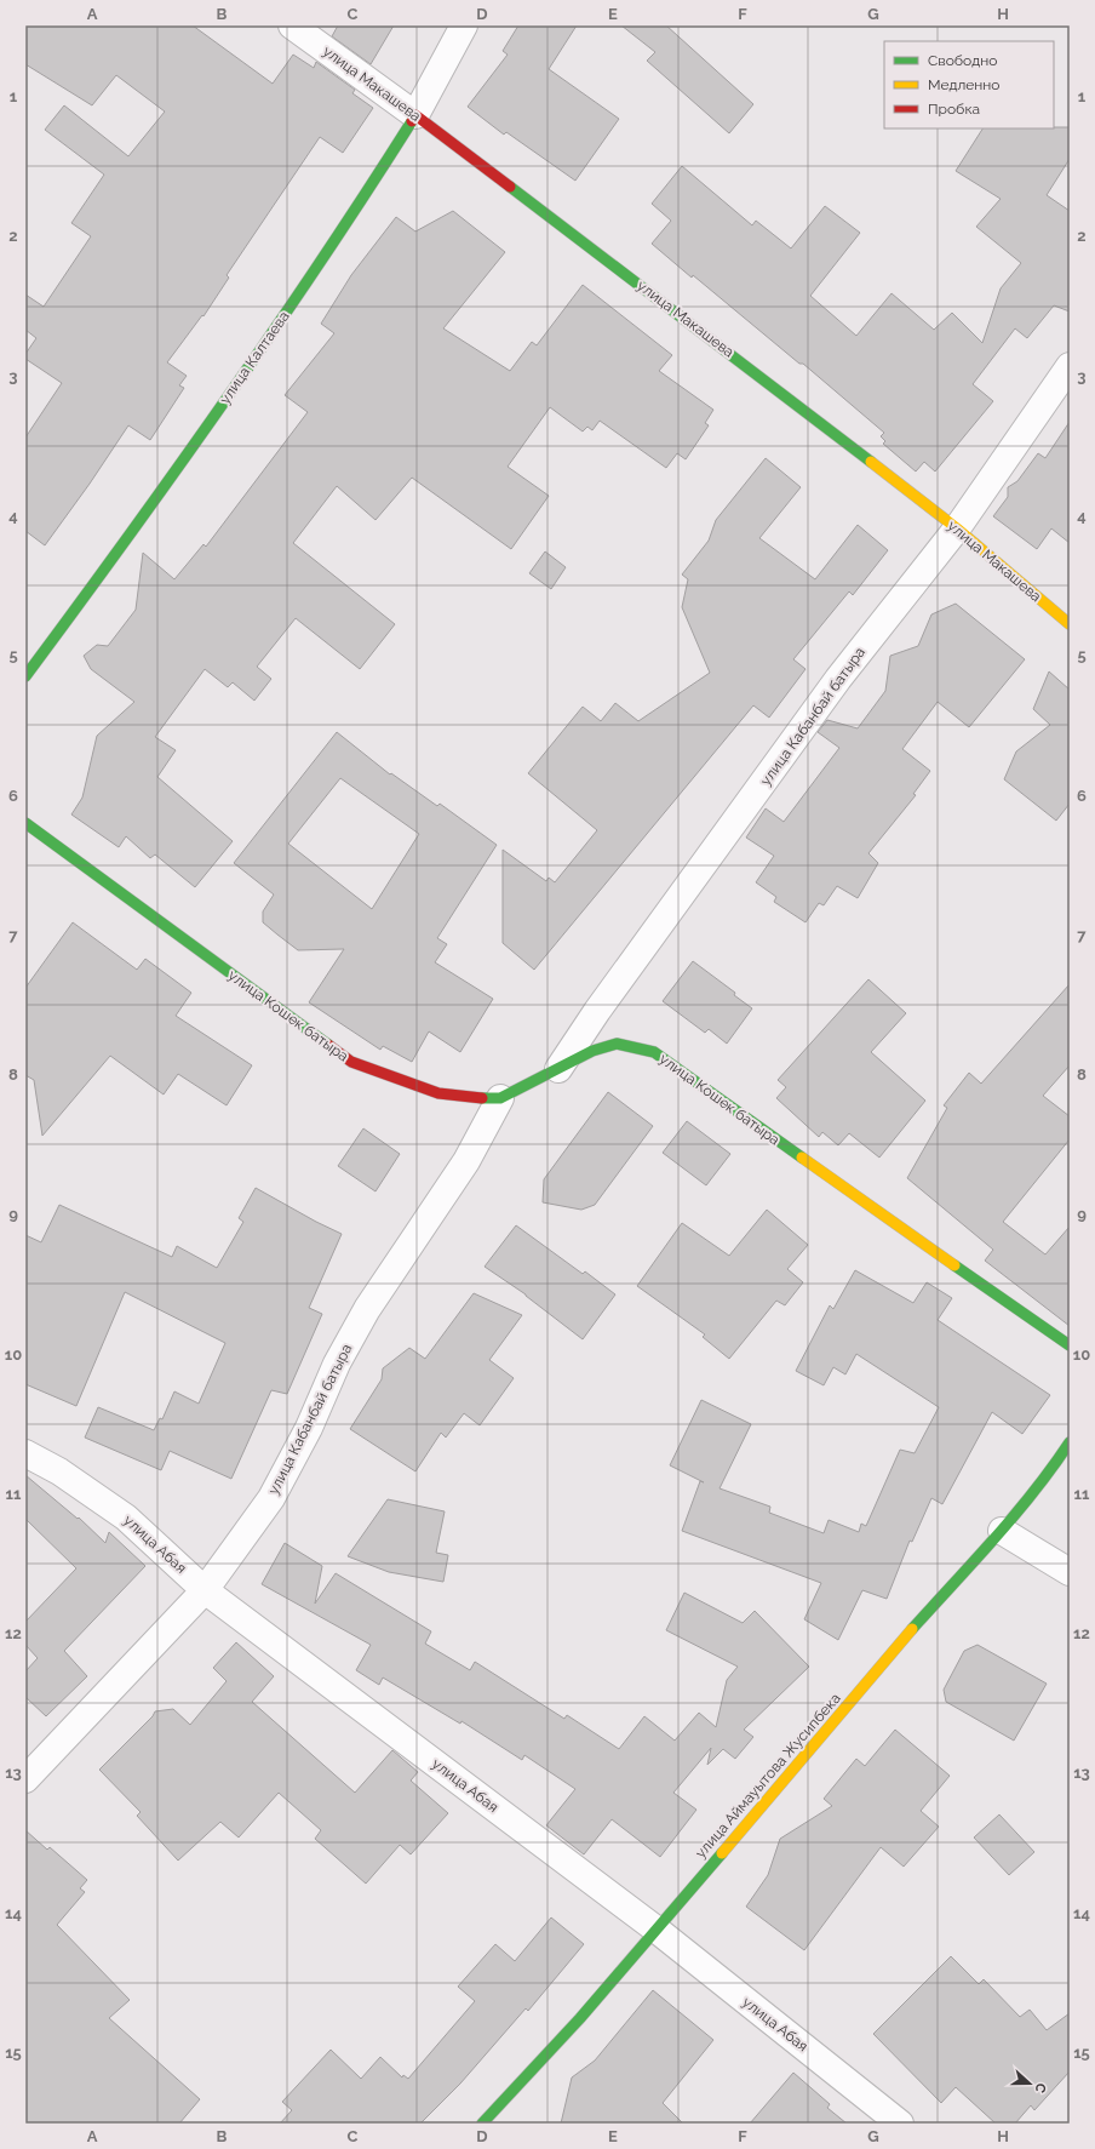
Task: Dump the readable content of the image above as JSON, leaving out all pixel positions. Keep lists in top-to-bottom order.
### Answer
{
  "streets": {
    "street": [
      "улица Макашева",
      "улица Калтаева",
      "улица Кабанбай батыра",
      "улица Кошек батыра",
      "улица Абая",
      "улица Аймауытова Жусипбека"
    ]
  },
  "crossings": [
    ["улица Макашева", "улица Калтаева"],
    ["улица Макашева", "улица Кабанбай батыра"],
    ["улица Кабанбай батыра", "улица Кошек батыра"],
    ["улица Кабанбай батыра", "улица Абая"],
    ["улица Абая", "улица Аймауытова Жусипбека"]
  ],
  "legend": ["Свободно", "Медленно", "Пробка"],
  "north": "right",
  "grid": {
    "columns": [
      "A",
      "B",
      "C",
      "D",
      "E",
      "F",
      "G",
      "H"
    ],
    "rows": [
      "1",
      "2",
      "3",
      "4",
      "5",
      "6",
      "7",
      "8",
      "9",
      "10",
      "11",
      "12",
      "13",
      "14",
      "15"
    ]
  }
}
